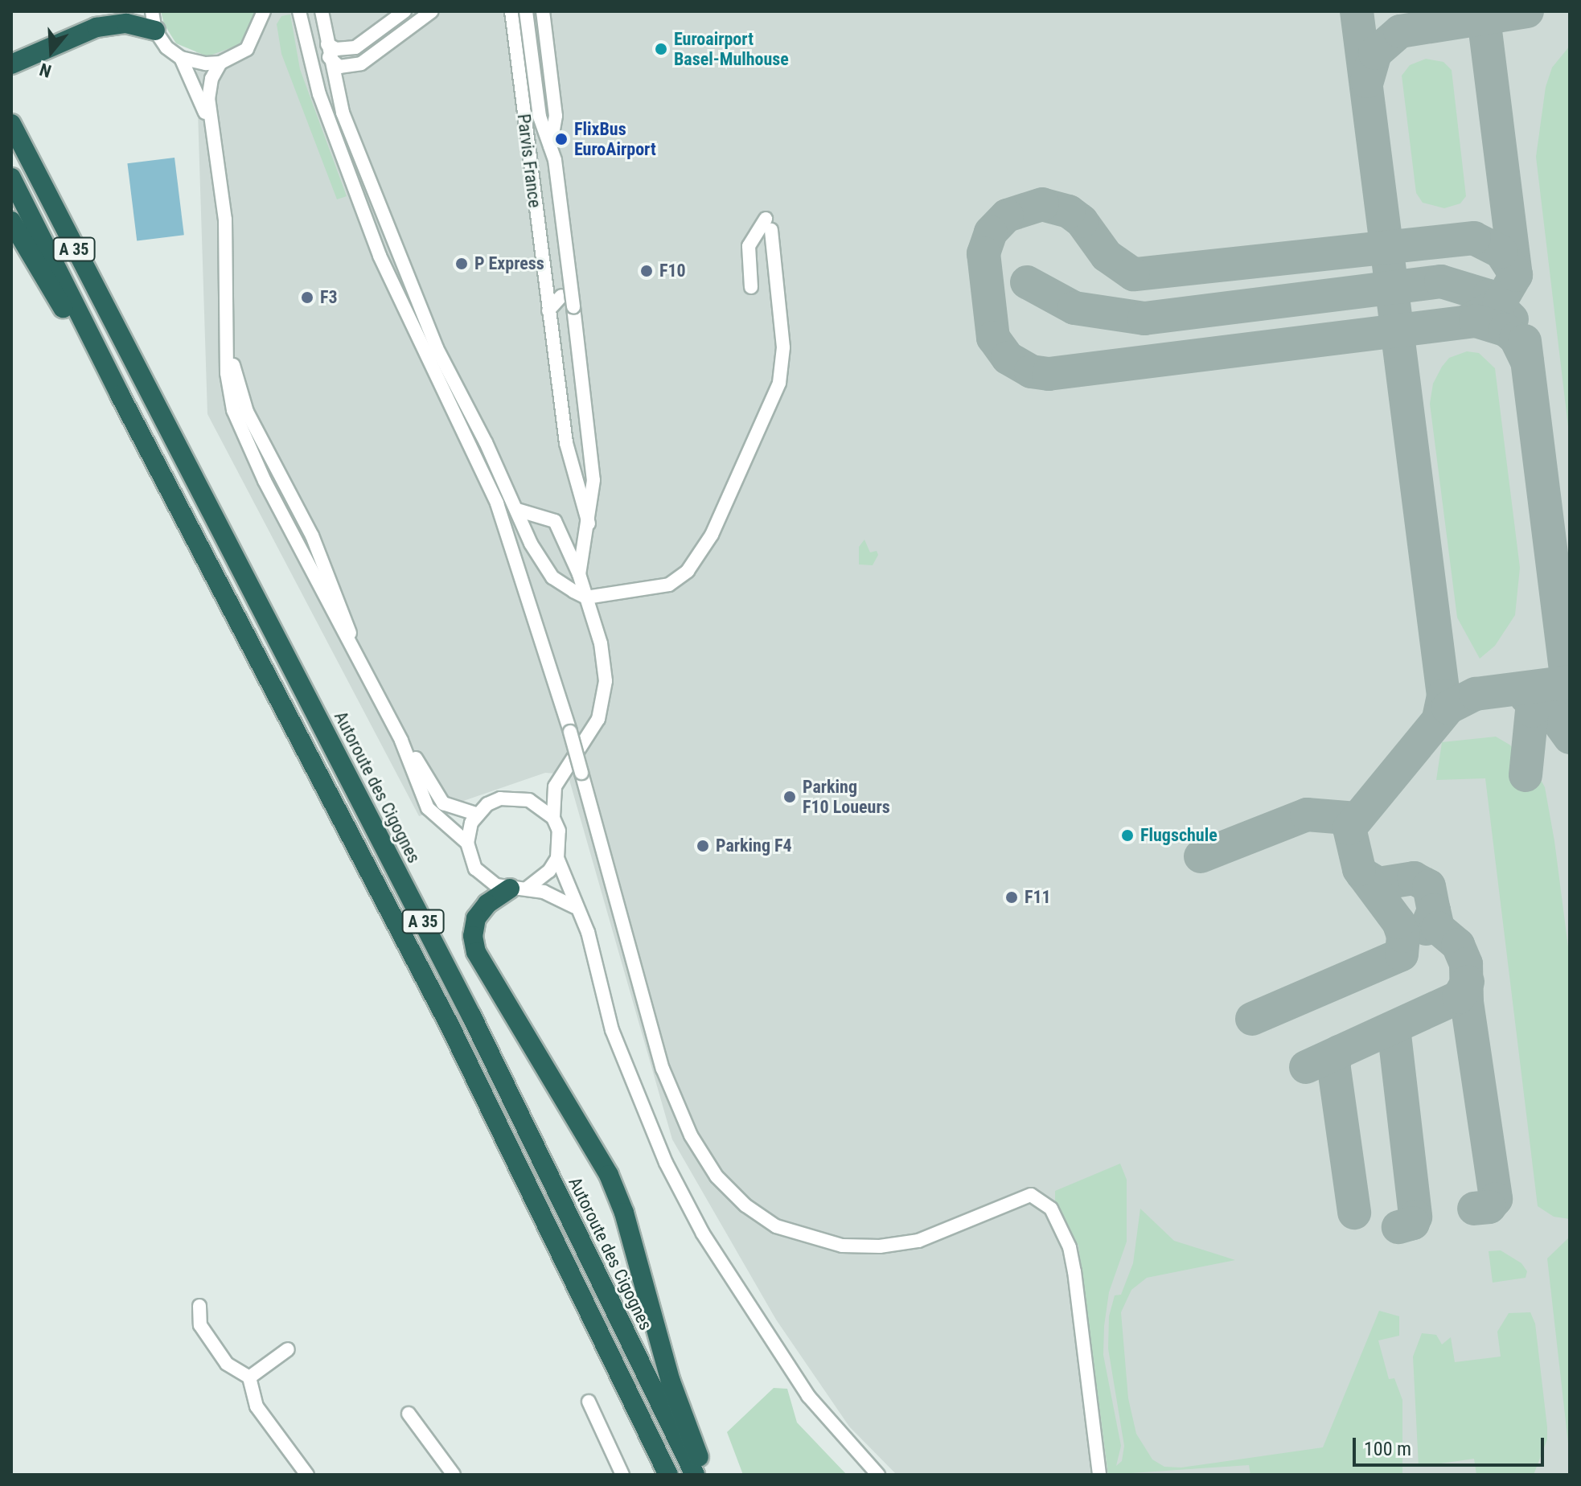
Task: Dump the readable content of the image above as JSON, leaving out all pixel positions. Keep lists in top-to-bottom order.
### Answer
{
  "streets": {
    "highway": ["A 35", "Autoroute des Cigognes"],
    "street": ["Parvis France"]
  },
  "places": [
    "Euroairport Basel-Mulhouse",
    "FlixBus EuroAirport",
    "P Express",
    "F10",
    "F3",
    "Parking F10 Loueurs",
    "Flugschule",
    "Parking F4",
    "F11"
  ],
  "scale_bar": "100 m",
  "north": "bottom"
}
